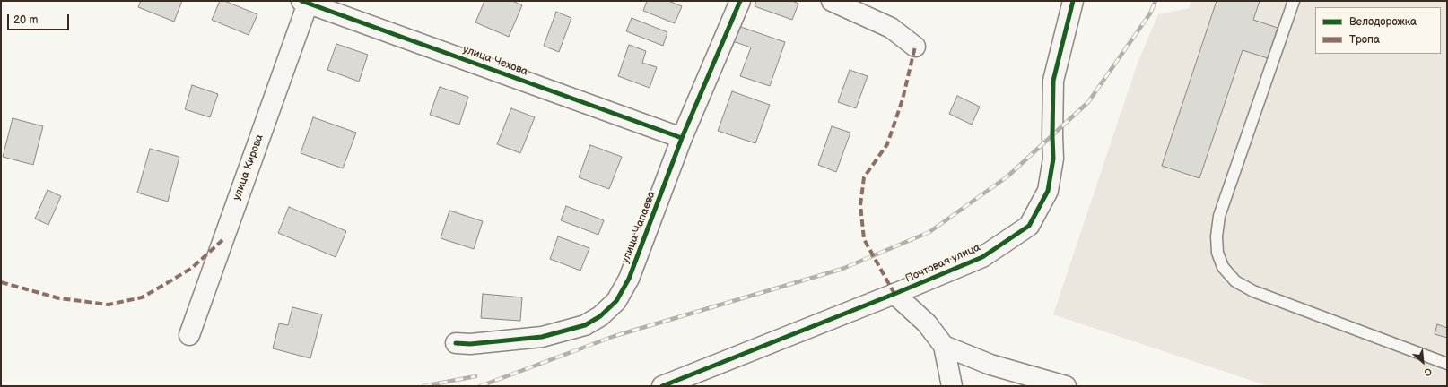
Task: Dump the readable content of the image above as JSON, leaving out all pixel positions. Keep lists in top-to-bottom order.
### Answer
{
  "streets": {
    "street": [
      "улица Чехова",
      "улица Кирова",
      "улица Чапаева",
      "Почтовая улица"
    ]
  },
  "crossings": [
    ["улица Чехова", "улица Кирова"],
    ["улица Чехова", "улица Чапаева"]
  ],
  "legend": ["Велодорожка", "Тропа"],
  "scale_bar": "20 m",
  "north": "bottom right"
}
